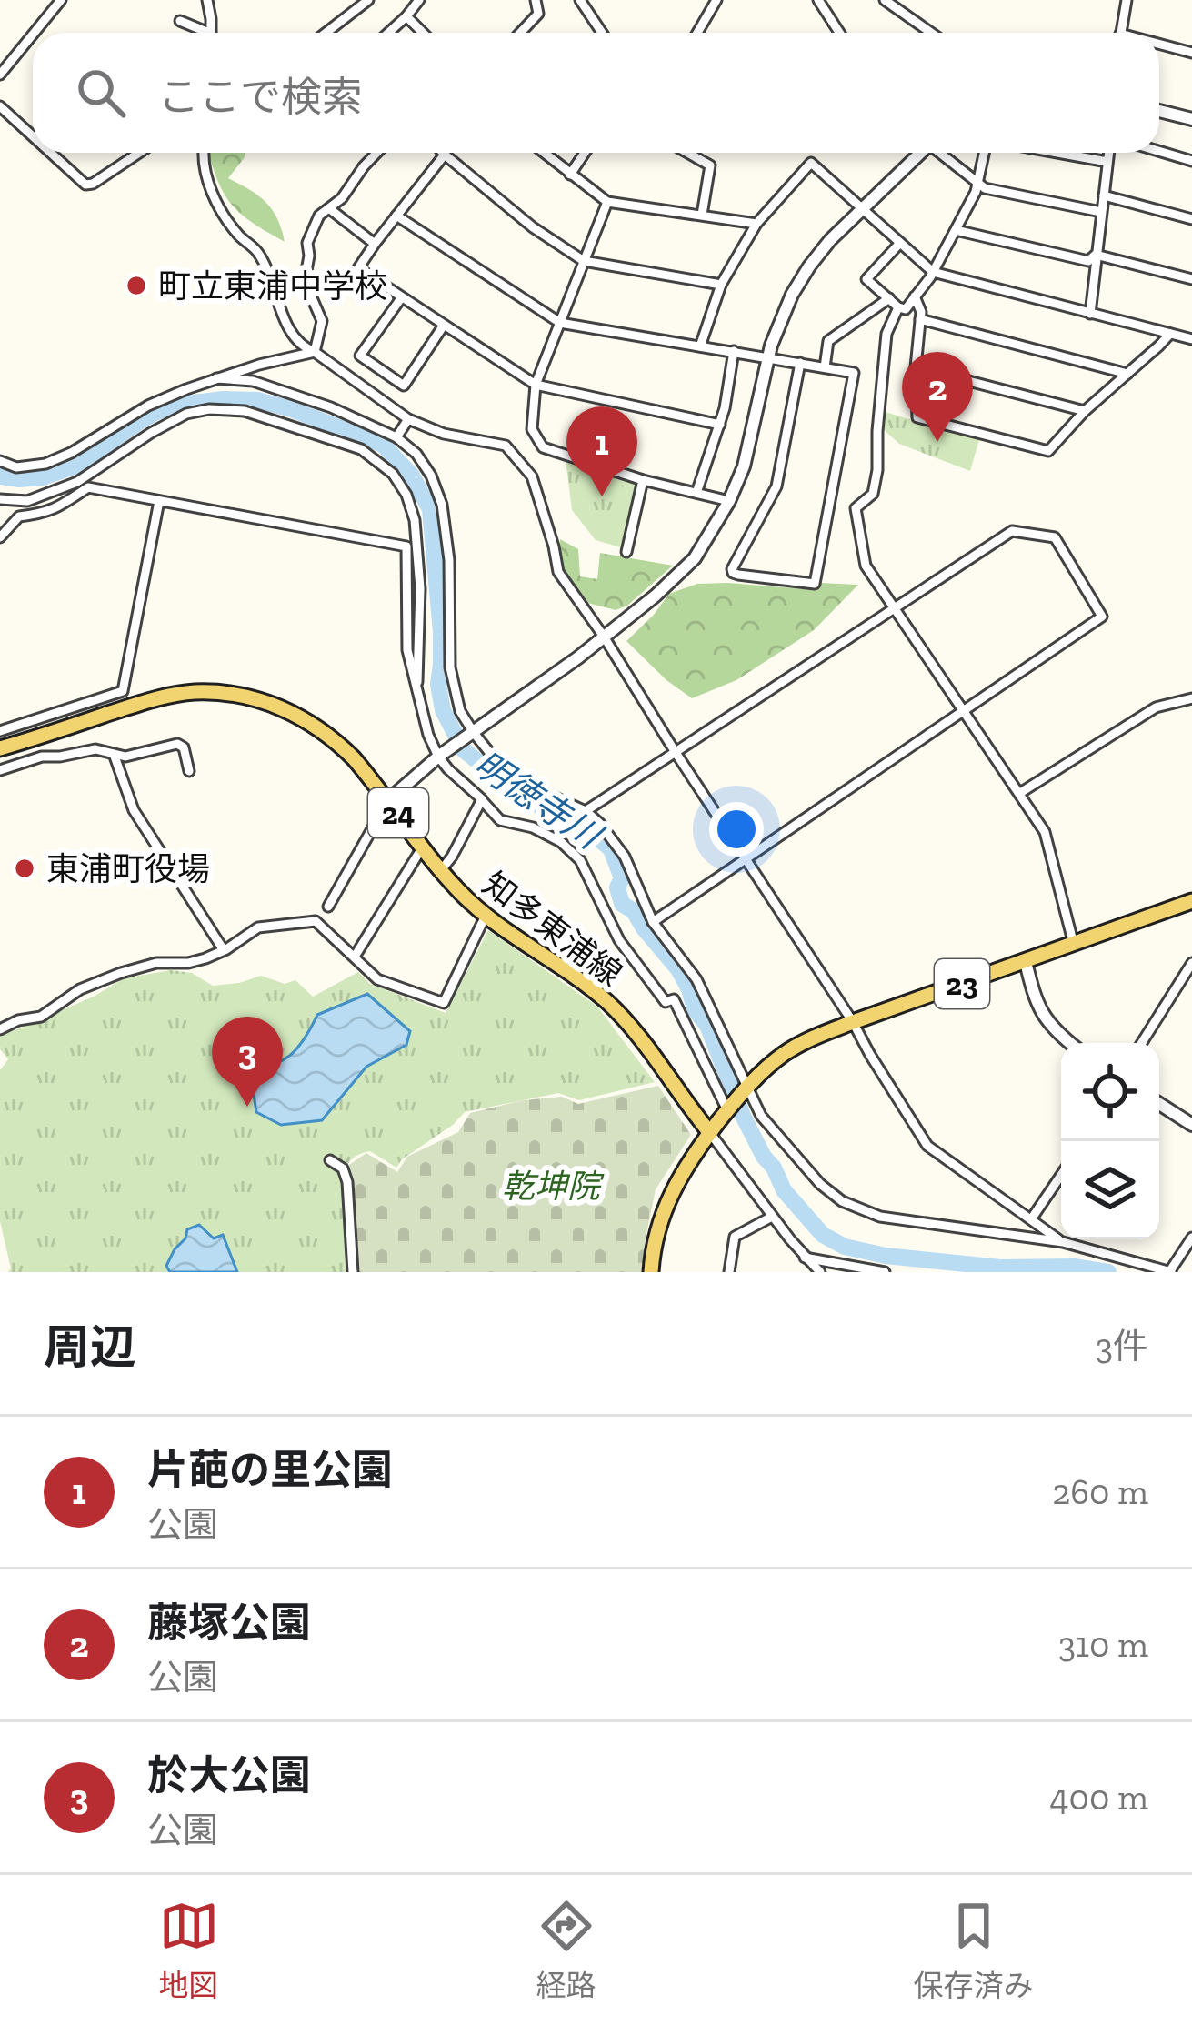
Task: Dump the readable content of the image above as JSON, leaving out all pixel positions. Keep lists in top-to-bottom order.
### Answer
{
  "streets": {
    "main road": ["24", "知多東浦線", "23"]
  },
  "crossings": [
    ["知多東浦線", "23"]
  ],
  "water": ["明徳寺川"],
  "parks": ["乾坤院"],
  "places": ["町立東浦中学校", "東浦町役場"],
  "page": {
    "search": "ここで検索",
    "pins": ["2", "1", "3"],
    "heading": ["周辺", "3件"],
    "list": [
      {
        "mark": "1",
        "name": "片葩の里公園",
        "note": "公園",
        "value": "260 m"
      },
      {
        "mark": "2",
        "name": "藤塚公園",
        "note": "公園",
        "value": "310 m"
      },
      {
        "mark": "3",
        "name": "於大公園",
        "note": "公園",
        "value": "400 m"
      }
    ],
    "nav": ["地図", "経路", "保存済み"]
  }
}
